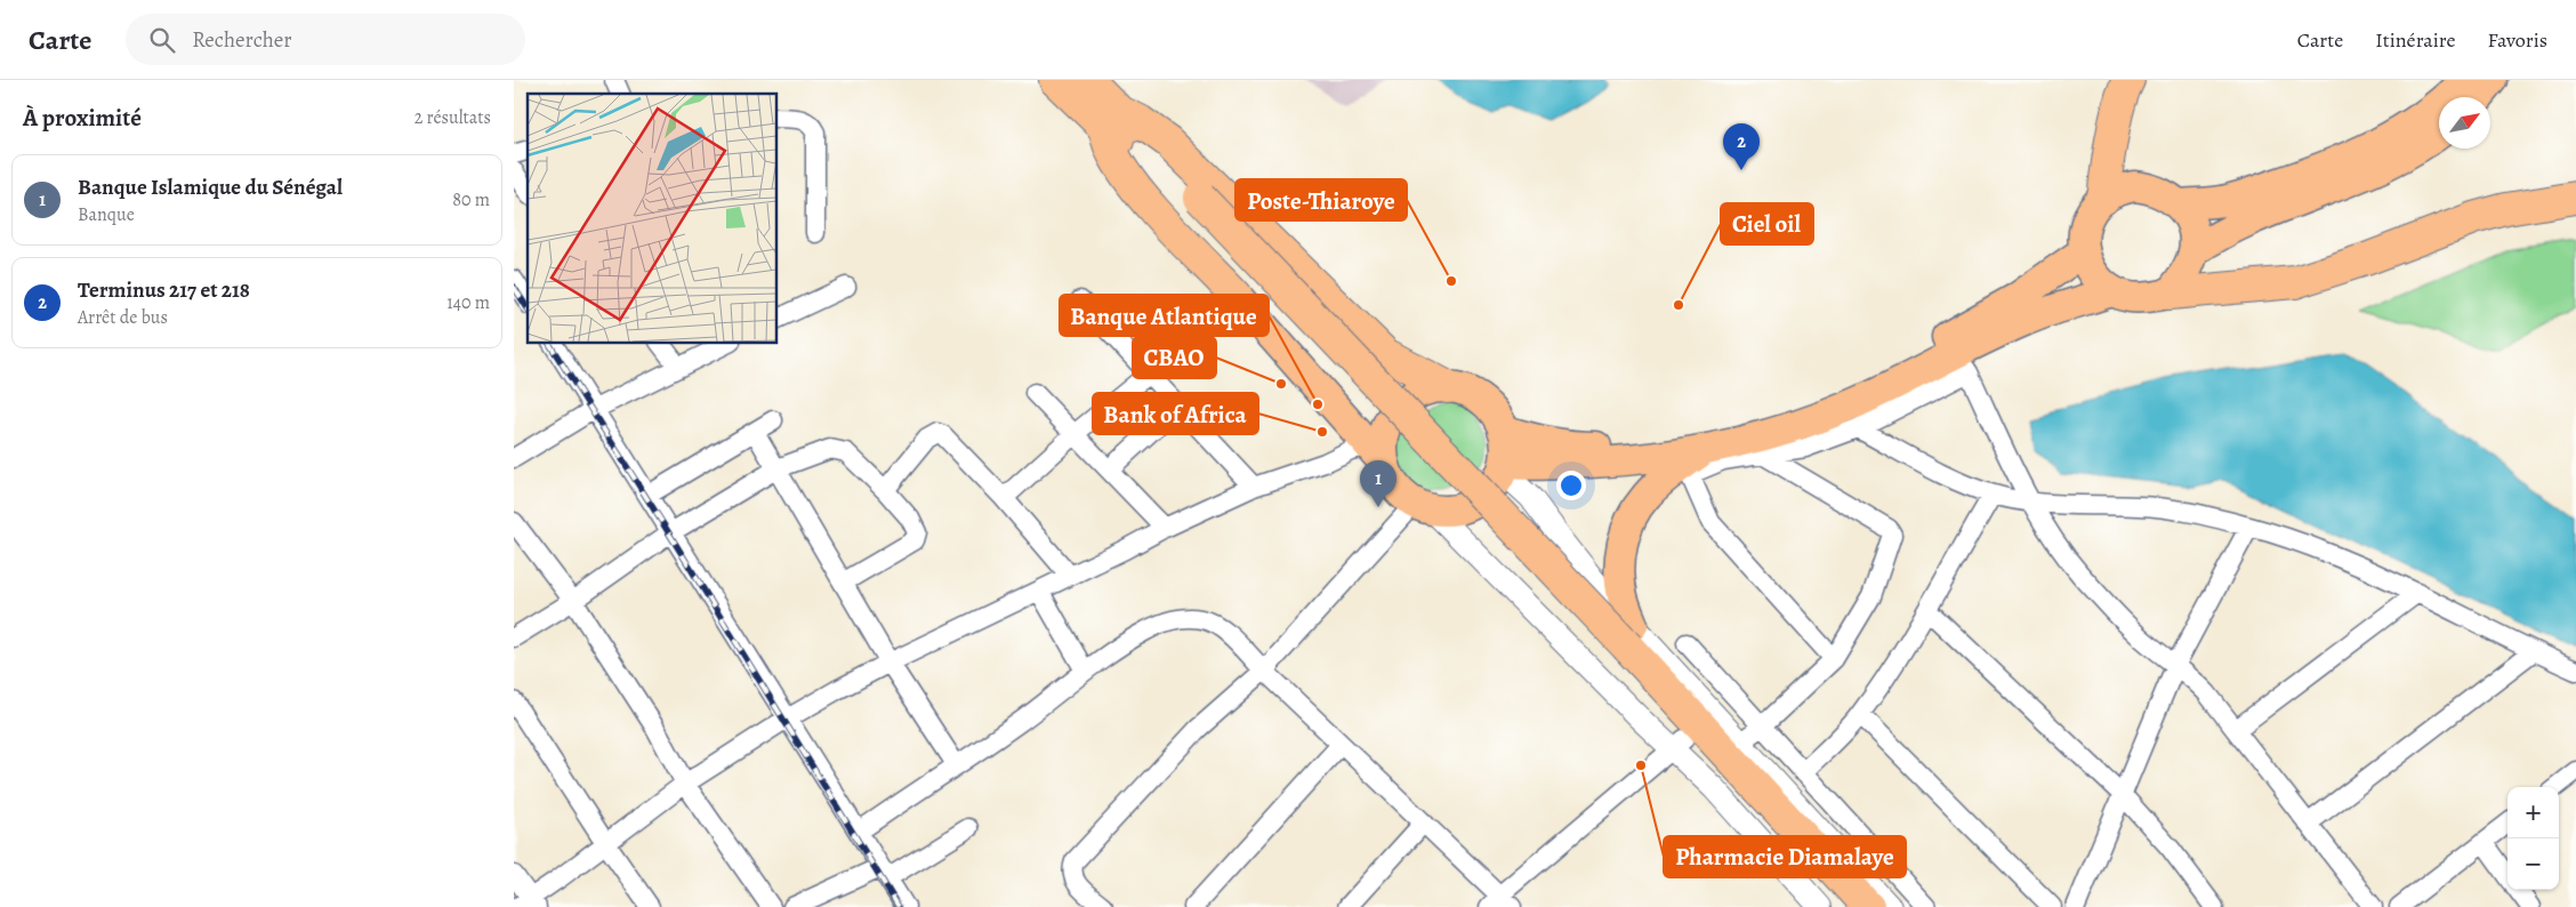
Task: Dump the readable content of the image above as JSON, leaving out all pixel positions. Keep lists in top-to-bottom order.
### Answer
{
  "places": [
    "Poste-Thiaroye",
    "Ciel oil",
    "CBAO",
    "Banque Atlantique",
    "Bank of Africa",
    "Pharmacie Diamalaye"
  ],
  "north": "top right",
  "page": {
    "header": "Carte",
    "search": "Rechercher",
    "nav": ["Carte", "Itinéraire", "Favoris"],
    "heading": ["À proximité", "2 résultats"],
    "pins": ["2", "1"],
    "list": [
      {
        "mark": "1",
        "name": "Banque Islamique du Sénégal",
        "note": "Banque",
        "value": "80 m"
      },
      {
        "mark": "2",
        "name": "Terminus 217 et 218",
        "note": "Arrêt de bus",
        "value": "140 m"
      }
    ],
    "map_buttons": ["+", "−"]
  }
}
